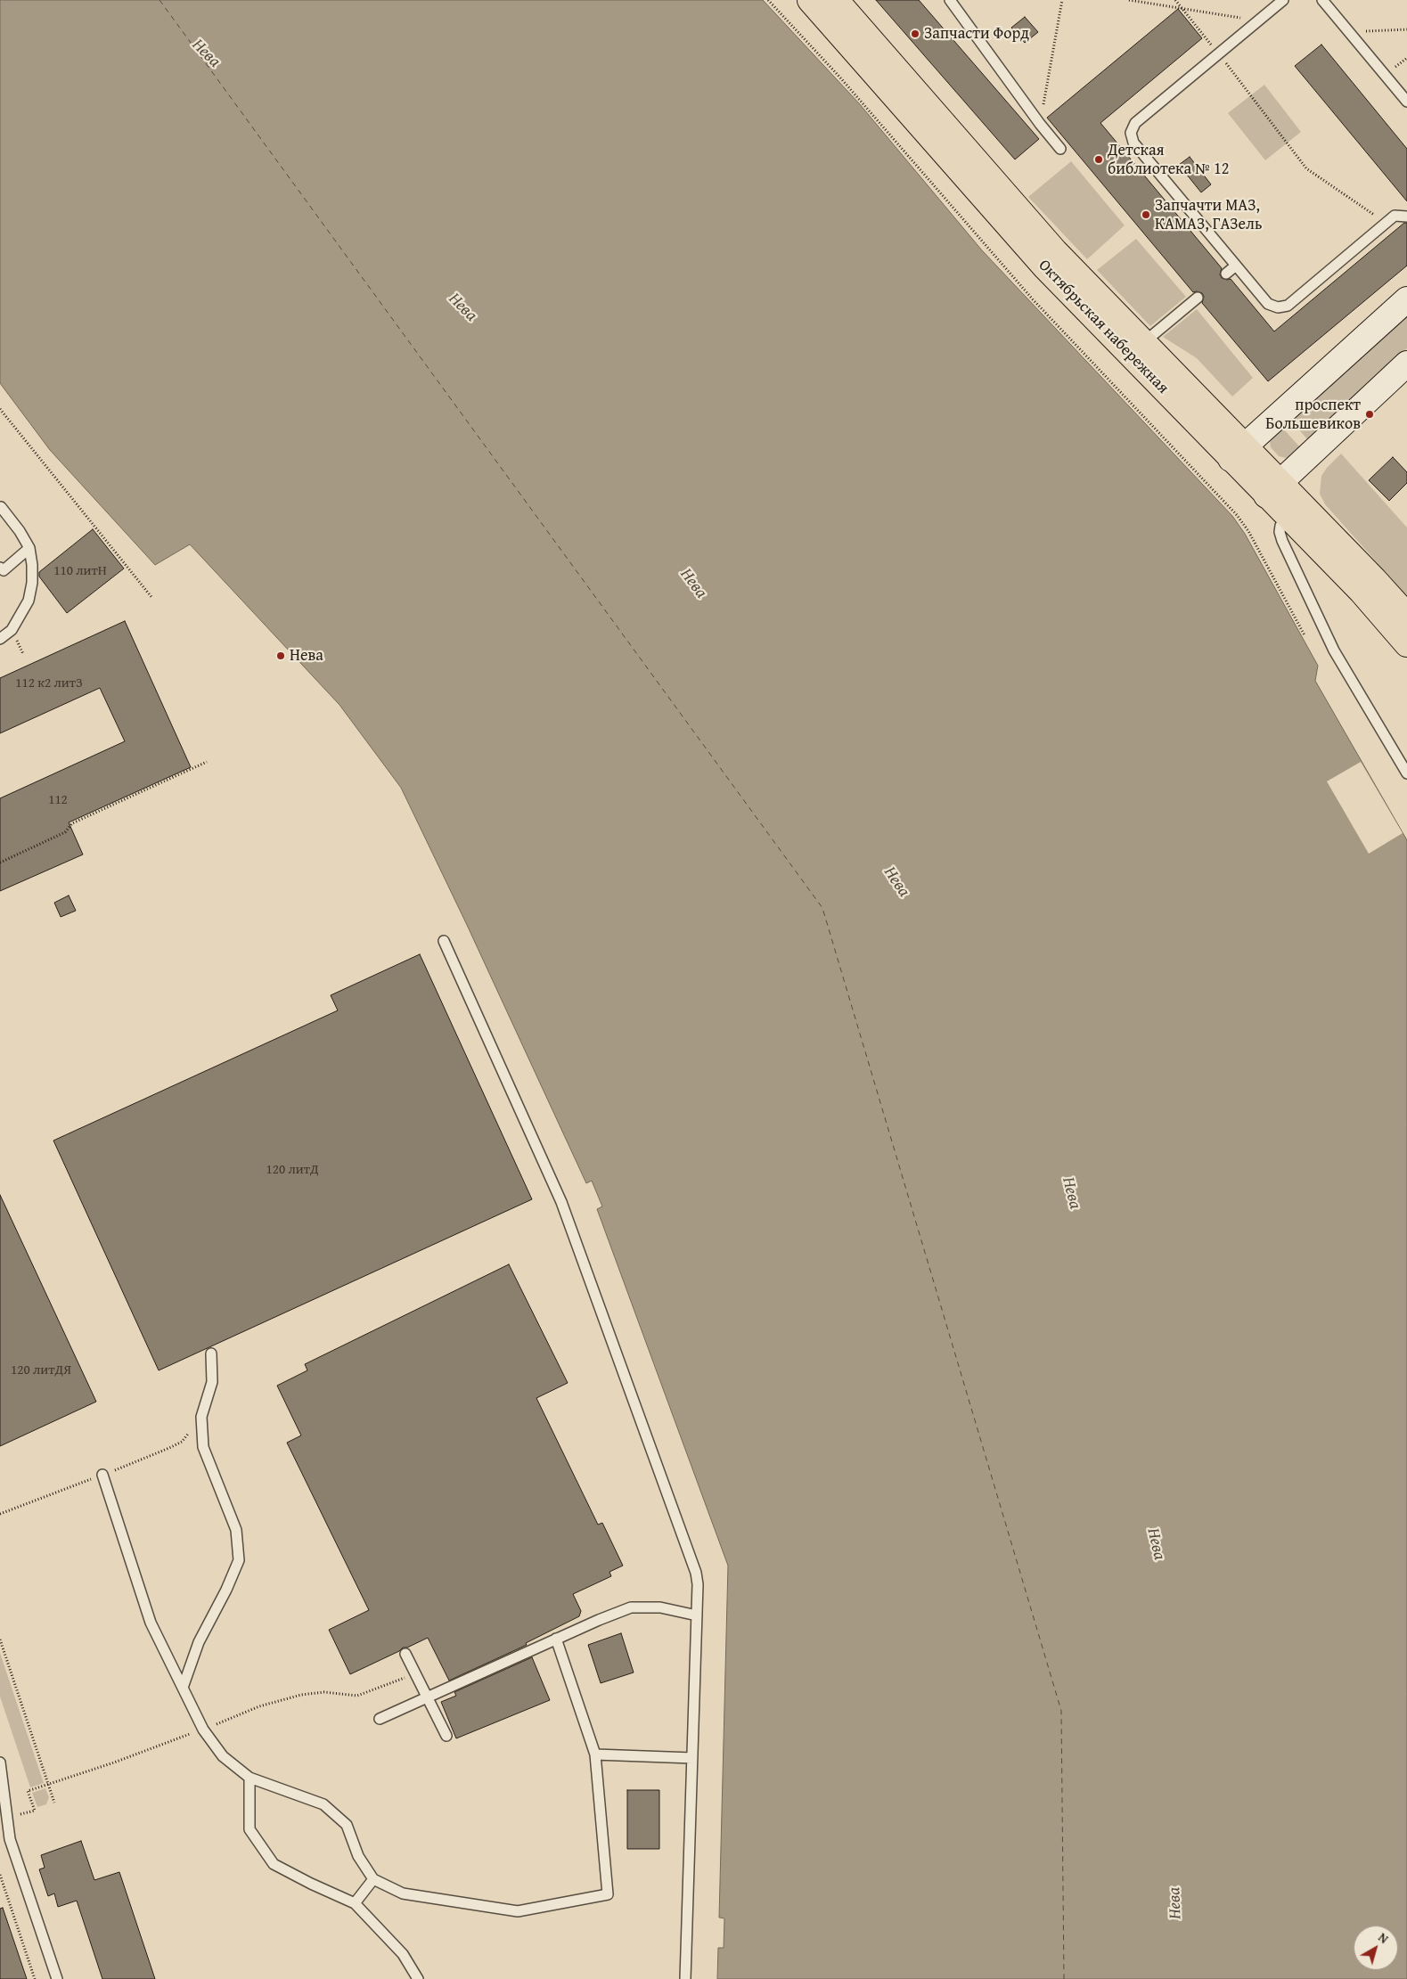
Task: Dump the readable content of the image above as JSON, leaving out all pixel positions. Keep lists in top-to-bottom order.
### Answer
{
  "streets": {
    "main road": ["Октябрьская набережная"]
  },
  "water": ["Нева"],
  "places": [
    "Запчасти Форд",
    "Детская библиотека № 12",
    "Запчачти МАЗ, КАМАЗ, ГАЗель",
    "проспект Большевиков",
    "Нева"
  ],
  "house_numbers": [
    "110 литН",
    "112 к2 литЗ",
    "112",
    "120 литД",
    "120 литДЯ"
  ],
  "north": "top right"
}
